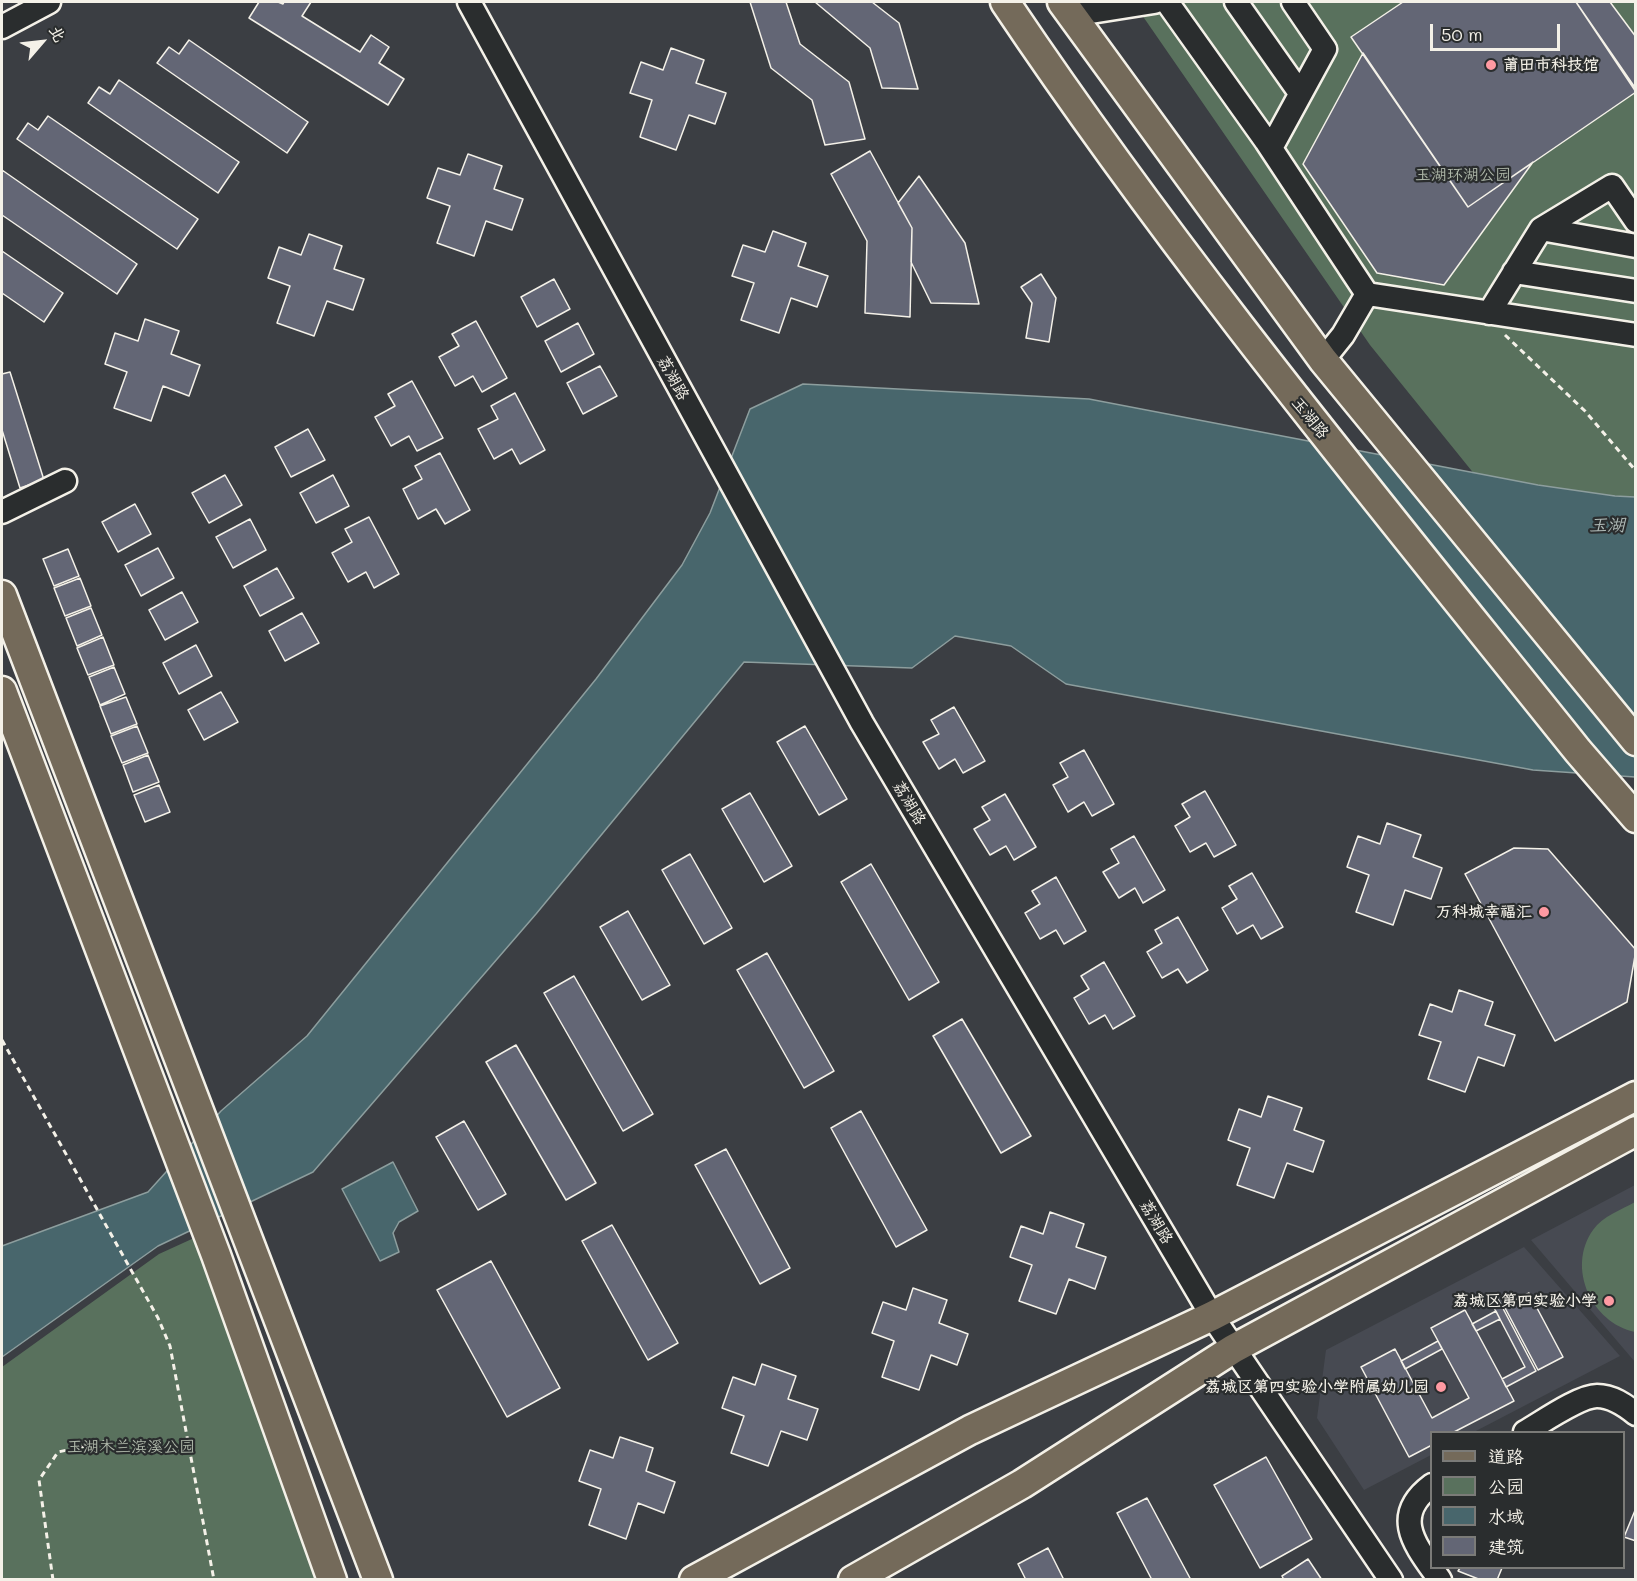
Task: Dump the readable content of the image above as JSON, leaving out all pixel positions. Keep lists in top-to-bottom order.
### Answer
{
  "streets": {
    "main road": ["玉湖路"],
    "street": ["荔湖路"]
  },
  "water": ["玉湖"],
  "parks": ["玉湖环湖公园", "玉湖木兰滨溪公园"],
  "places": [
    "莆田市科技馆",
    "万科城幸福汇",
    "荔城区第四实验小学",
    "荔城区第四实验小学附属幼儿园"
  ],
  "legend": [
    "道路",
    "公园",
    "水域",
    "建筑"
  ],
  "scale_bar": "50 m",
  "north": "top right"
}
